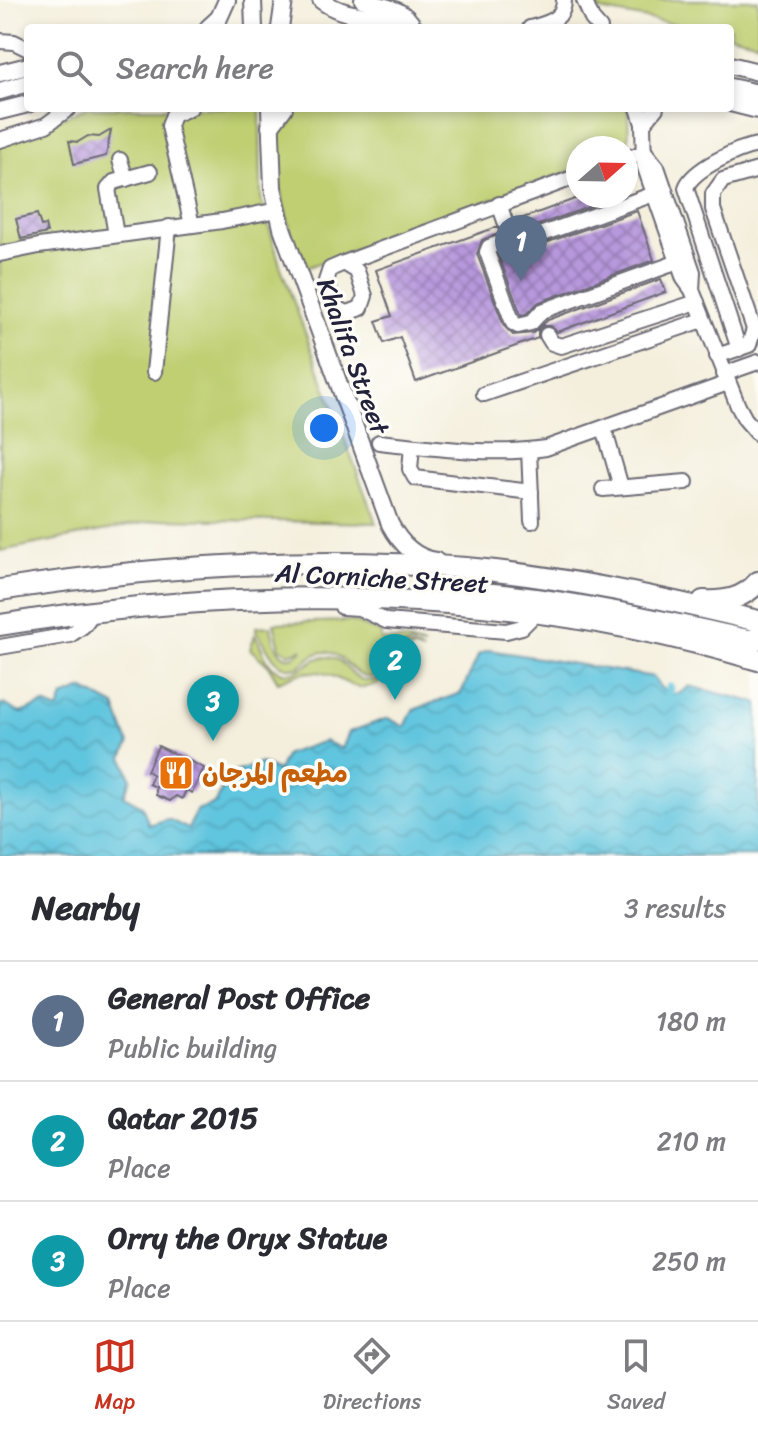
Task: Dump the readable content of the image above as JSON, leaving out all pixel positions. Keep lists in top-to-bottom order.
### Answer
{
  "streets": {
    "highway": ["Al Corniche Street"],
    "main road": ["Khalifa Street"]
  },
  "crossings": [
    ["Khalifa Street", "Al Corniche Street"]
  ],
  "places": {
    "restaurant": ["مطعم المرجان"]
  },
  "north": "right",
  "page": {
    "search": "Search here",
    "pins": ["1", "2", "3"],
    "heading": ["Nearby", "3 results"],
    "list": [
      {
        "mark": "1",
        "name": "General Post Office",
        "note": "Public building",
        "value": "180 m"
      },
      {
        "mark": "2",
        "name": "Qatar 2015",
        "note": "Place",
        "value": "210 m"
      },
      {
        "mark": "3",
        "name": "Orry the Oryx Statue",
        "note": "Place",
        "value": "250 m"
      }
    ],
    "nav": ["Map", "Directions", "Saved"]
  }
}
